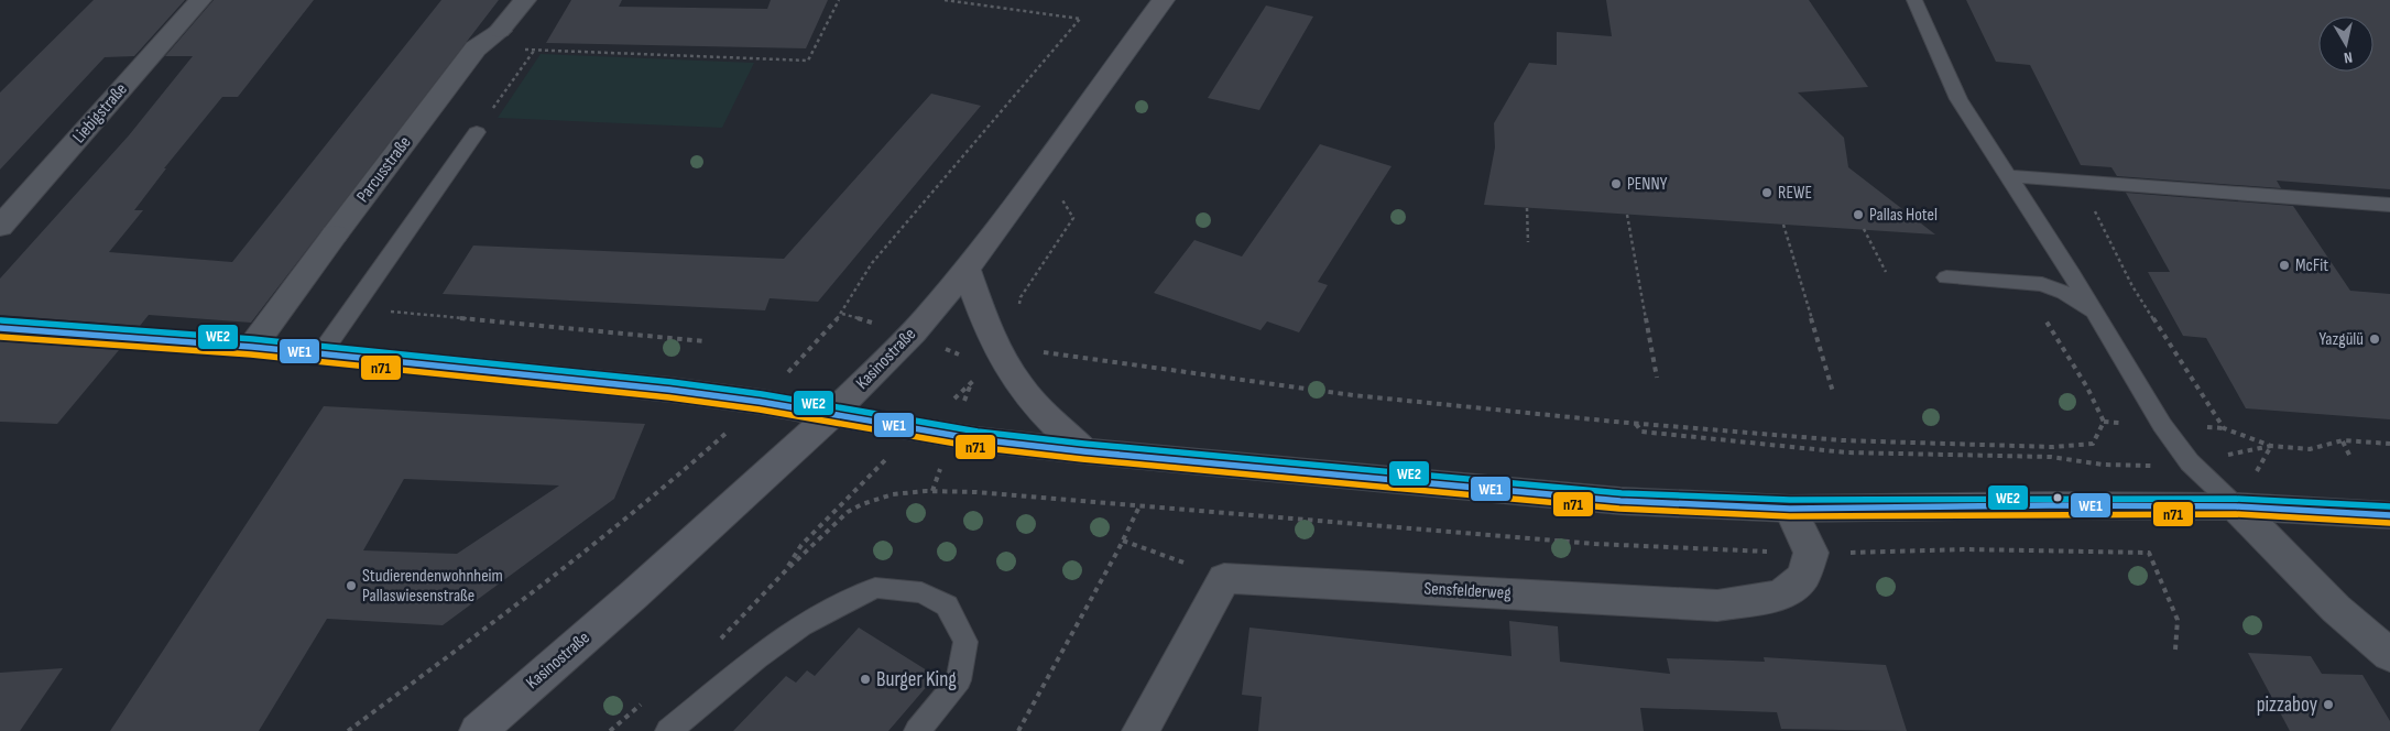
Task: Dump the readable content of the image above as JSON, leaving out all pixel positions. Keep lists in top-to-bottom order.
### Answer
{
  "streets": {
    "main road": ["Kasinostraße"],
    "street": ["Liebigstraße", "Parcusstraße", "Sensfelderweg"]
  },
  "places": [
    "PENNY",
    "REWE",
    "Pallas Hotel",
    "McFit",
    "Yazgülü",
    "Studierendenwohnheim Pallaswiesenstraße",
    "Burger King",
    "pizzaboy"
  ],
  "lines": ["transit line WE2", "transit line WE1", "transit line n71"],
  "north": "bottom"
}
